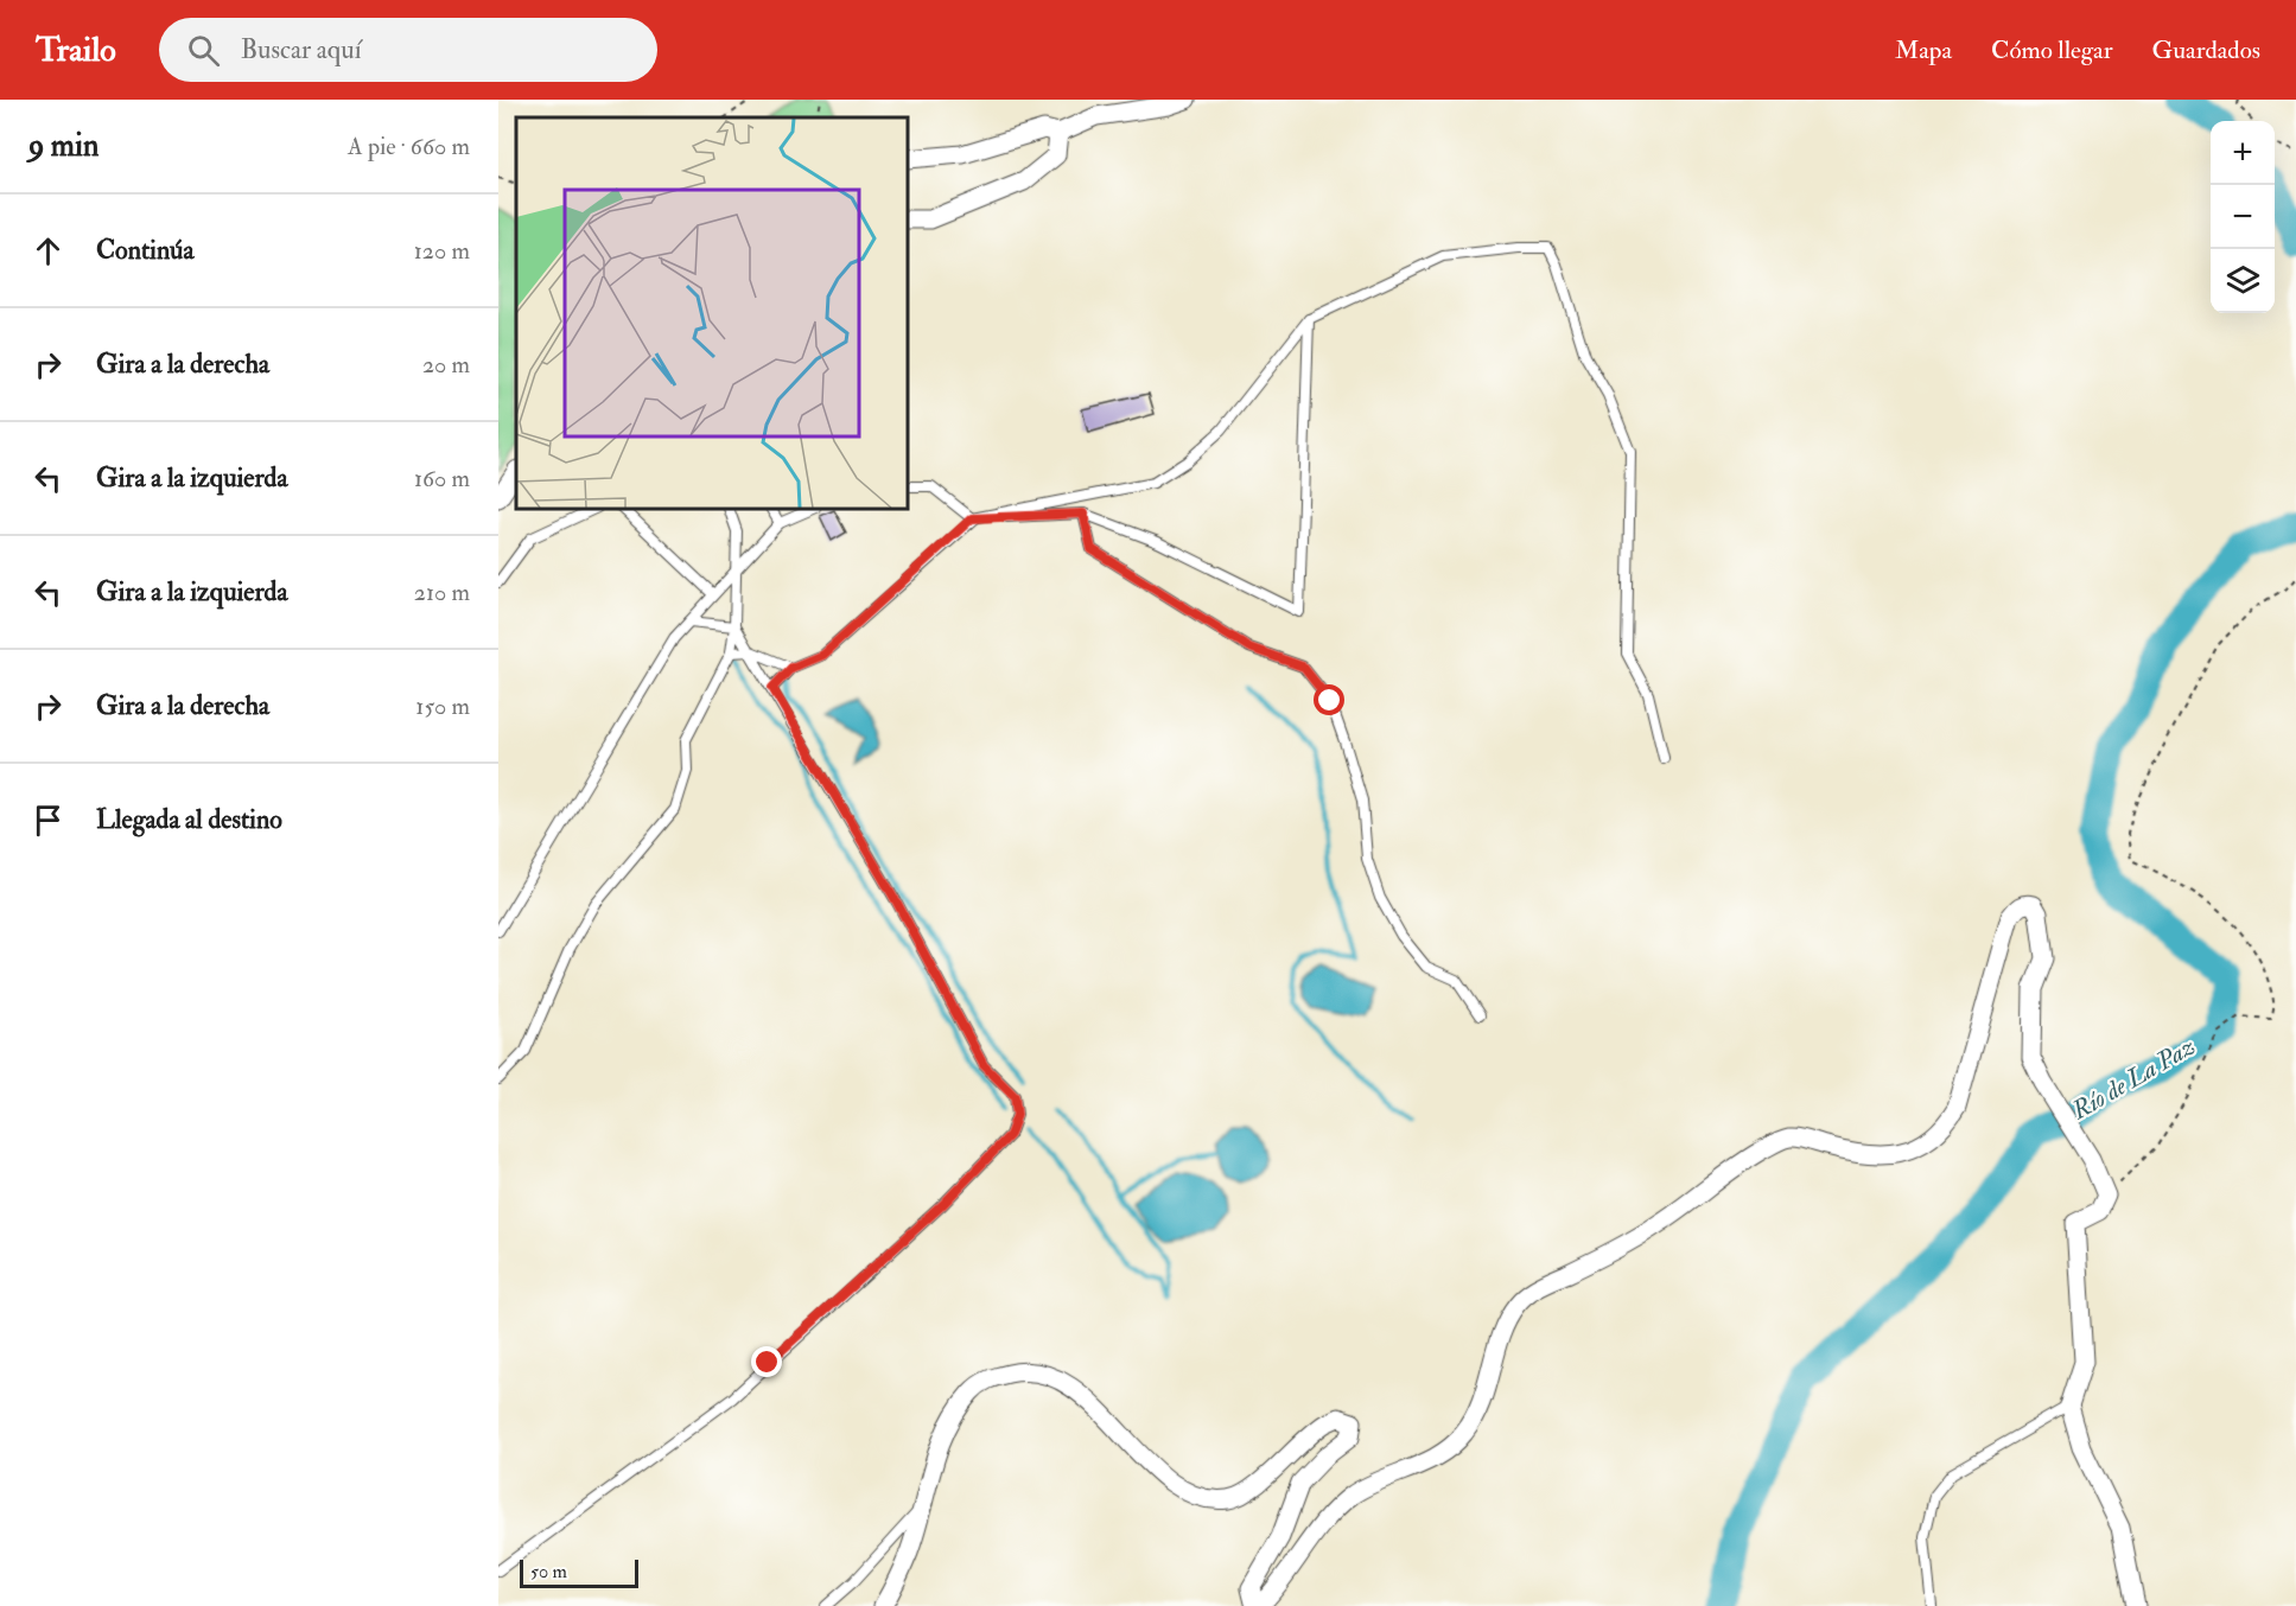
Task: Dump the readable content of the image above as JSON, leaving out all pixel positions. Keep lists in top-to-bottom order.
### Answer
{
  "water": ["Río de La Paz"],
  "scale_bar": "50 m",
  "page": {
    "header": "Trailo",
    "search": "Buscar aquí",
    "nav": ["Mapa", "Cómo llegar", "Guardados"],
    "heading": ["9 min", "A pie · 660 m"],
    "map_buttons": ["+", "−"],
    "list": [
      ["Continúa", "120 m"],
      ["Gira a la derecha", "20 m"],
      ["Gira a la izquierda", "160 m"],
      ["Gira a la izquierda", "210 m"],
      ["Gira a la derecha", "150 m"],
      "Llegada al destino"
    ],
    "scale": "50 m"
  }
}
